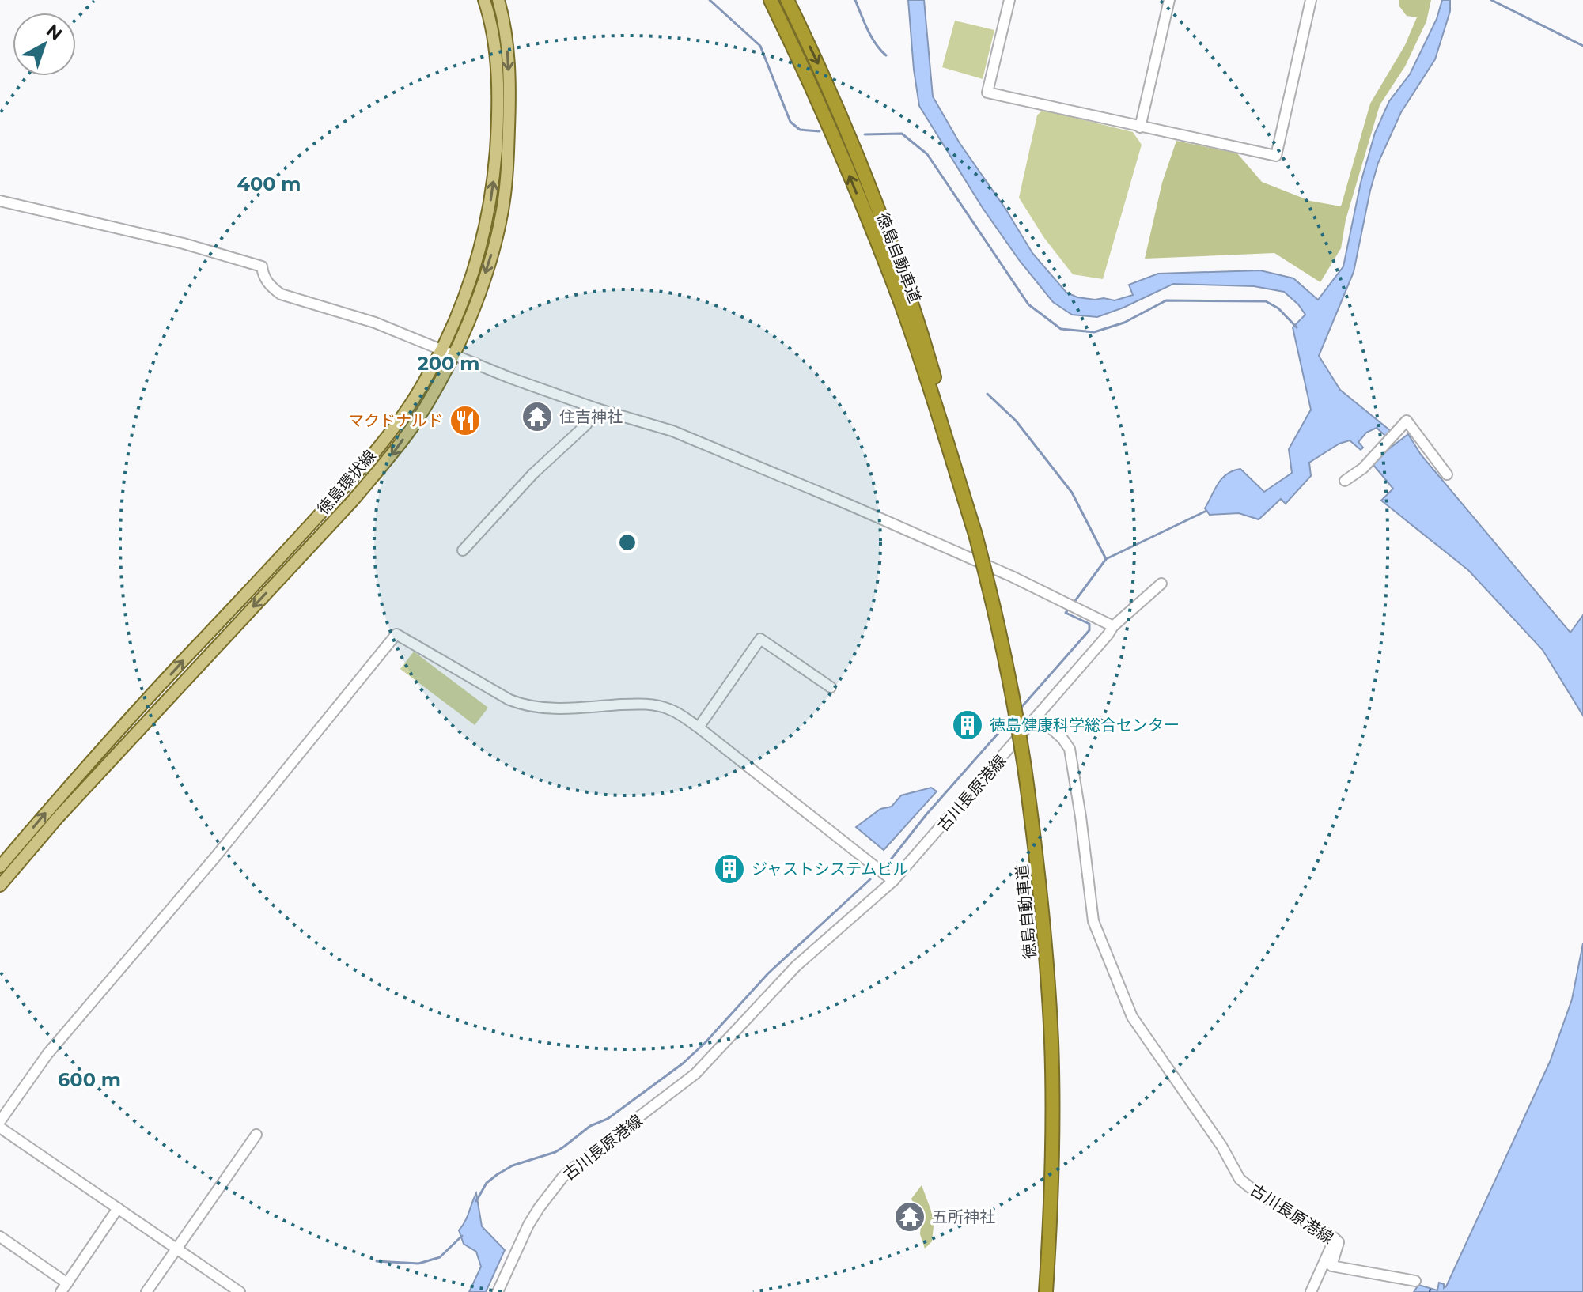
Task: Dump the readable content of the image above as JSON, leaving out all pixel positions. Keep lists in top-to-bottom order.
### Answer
{
  "streets": {
    "highway": ["徳島自動車道"],
    "main road": ["徳島環状線"],
    "street": ["古川長原港線"]
  },
  "places": {
    "temple": ["住吉神社", "五所神社"],
    "restaurant": ["マクドナルド"],
    "building": ["徳島健康科学総合センター", "ジャストシステムビル"]
  },
  "north": "top right",
  "rings": ["400 m", "200 m", "600 m"]
}
